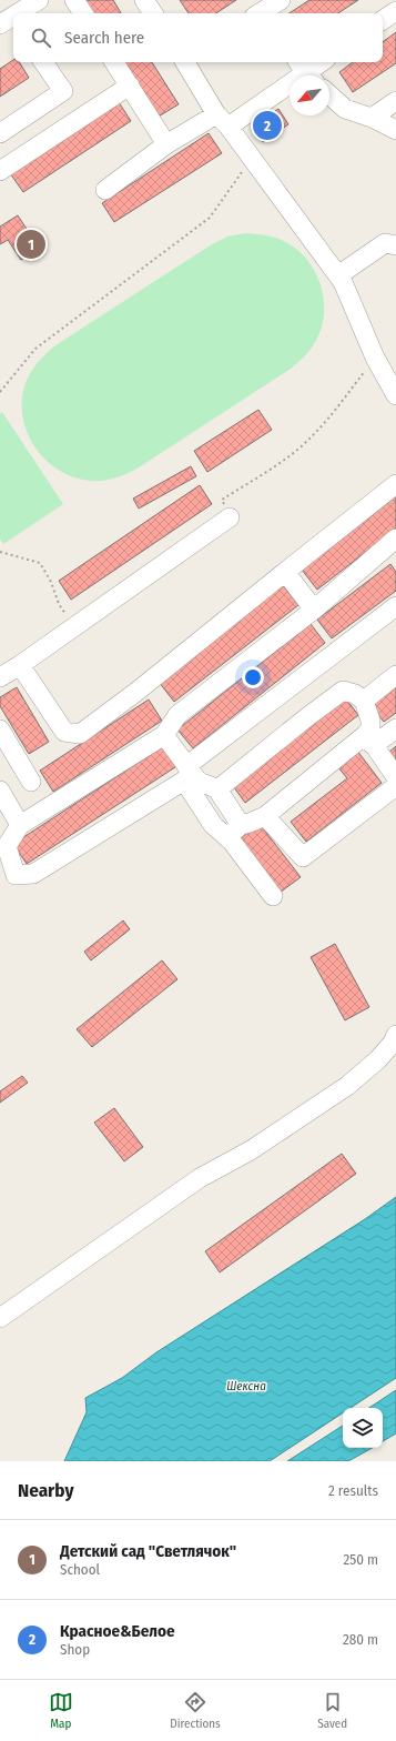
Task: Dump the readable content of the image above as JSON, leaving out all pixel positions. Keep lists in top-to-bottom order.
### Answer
{
  "water": ["Шексна"],
  "north": "bottom left",
  "page": {
    "search": "Search here",
    "pins": ["2", "1"],
    "heading": ["Nearby", "2 results"],
    "list": [
      {
        "mark": "1",
        "name": "Детский сад \"Светлячок\"",
        "note": "School",
        "value": "250 m"
      },
      {
        "mark": "2",
        "name": "Красное&Белое",
        "note": "Shop",
        "value": "280 m"
      }
    ],
    "nav": ["Map", "Directions", "Saved"]
  }
}
